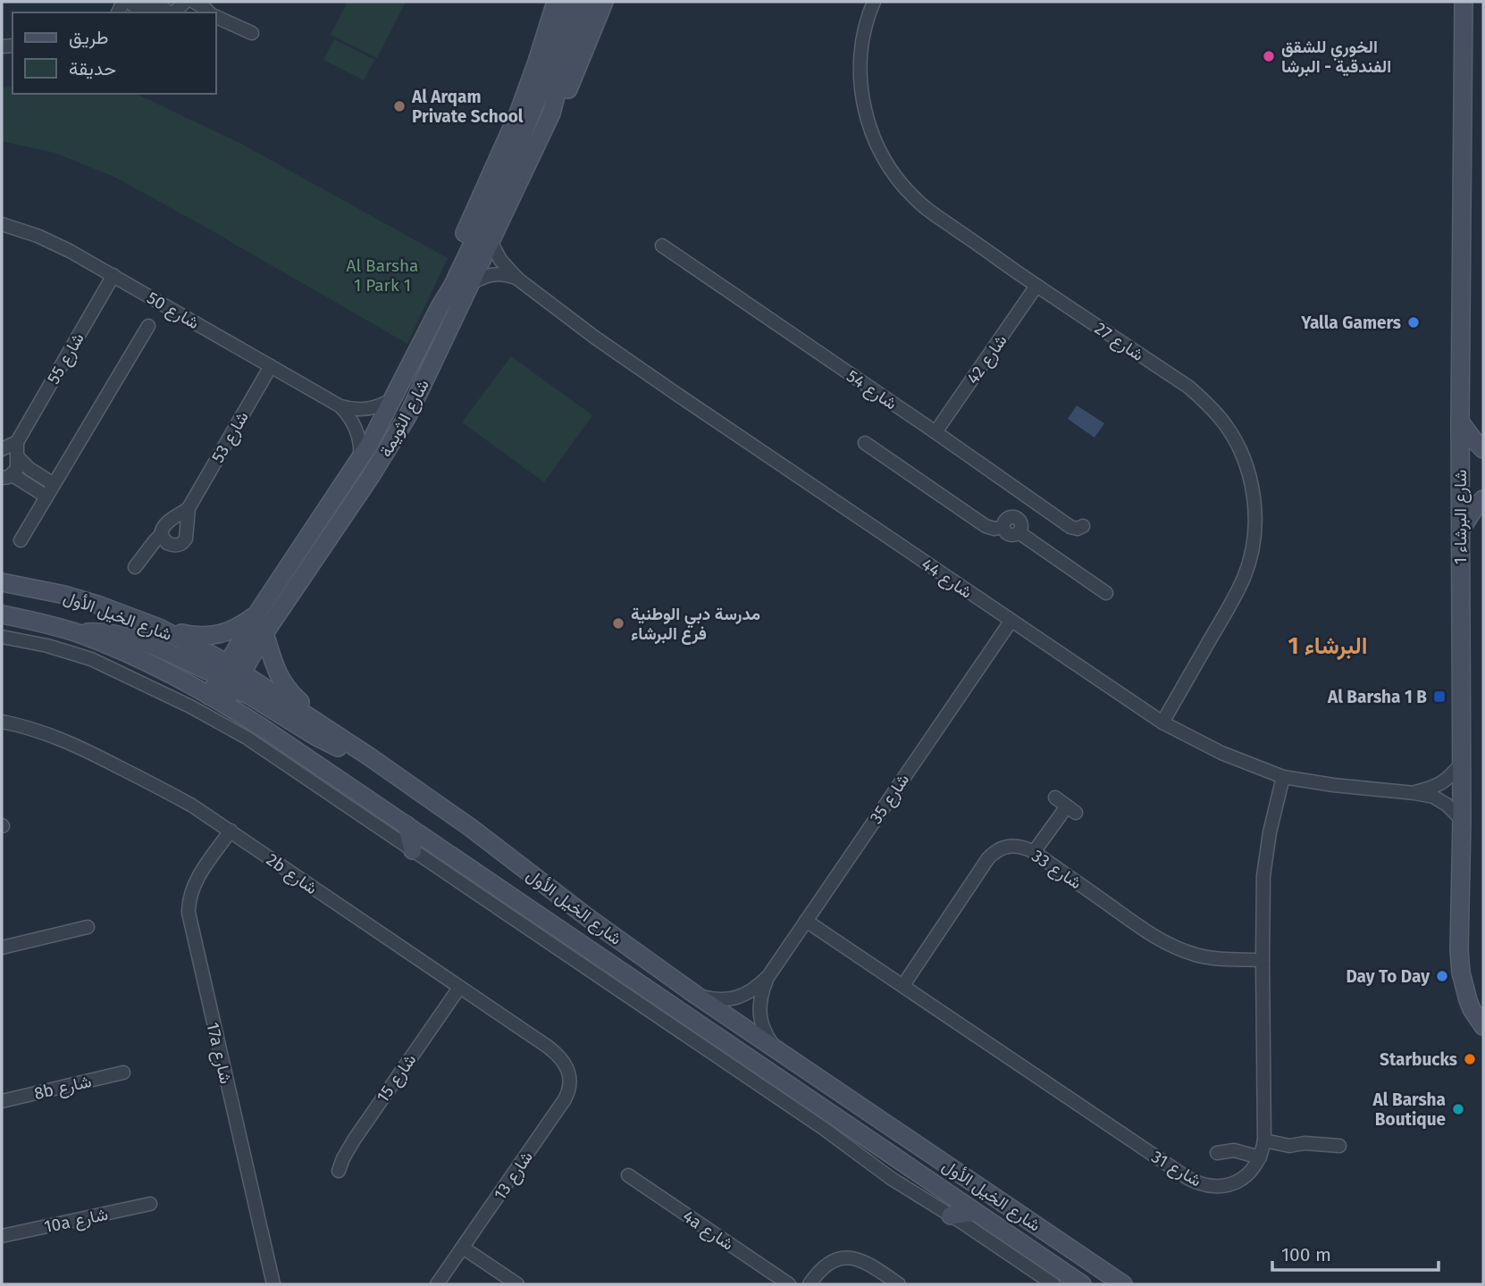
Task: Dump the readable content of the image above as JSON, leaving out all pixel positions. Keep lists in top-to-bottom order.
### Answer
{
  "streets": {
    "main road": ["شارع الثويمة", "شارع البرشاء 1", "شارع الخيل الأول"],
    "street": [
      "شارع 50",
      "شارع 27",
      "شارع 55",
      "شارع 42",
      "شارع 54",
      "شارع 53",
      "شارع 44",
      "شارع 35",
      "شارع 33",
      "2b شارع",
      "17a شارع",
      "شارع 15",
      "8b شارع",
      "شارع 31",
      "شارع 13",
      "10a شارع",
      "4a شارع"
    ]
  },
  "crossings": [
    ["شارع 50", "شارع 55"],
    ["شارع 50", "شارع الثويمة"],
    ["شارع 50", "شارع 53"],
    ["شارع 27", "شارع 42"],
    ["شارع 27", "شارع 44"],
    ["شارع 42", "شارع 54"],
    ["شارع الثويمة", "شارع 44"],
    ["شارع الثويمة", "شارع الخيل الأول"],
    ["شارع البرشاء 1", "شارع 44"],
    ["شارع 44", "شارع 35"],
    ["شارع 44", "شارع 31"],
    ["شارع الخيل الأول", "شارع 35"],
    ["شارع 35", "شارع 31"],
    ["شارع 33", "شارع 31"],
    ["2b شارع", "17a شارع"],
    ["2b شارع", "شارع 15"],
    ["2b شارع", "شارع 13"]
  ],
  "districts": ["البرشاء 1"],
  "parks": ["Al Barsha 1 Park 1"],
  "places": {
    "other": [
      "الخوري للشقق الفندقية - البرشا",
      "Al Arqam Private School",
      "Yalla Gamers",
      "مدرسة دبي الوطنية فرع البرشاء",
      "Day To Day",
      "Starbucks",
      "Al Barsha Boutique"
    ],
    "transit": ["Al Barsha 1 B"]
  },
  "legend": ["طريق", "حديقة"],
  "scale_bar": "100 m"
}
